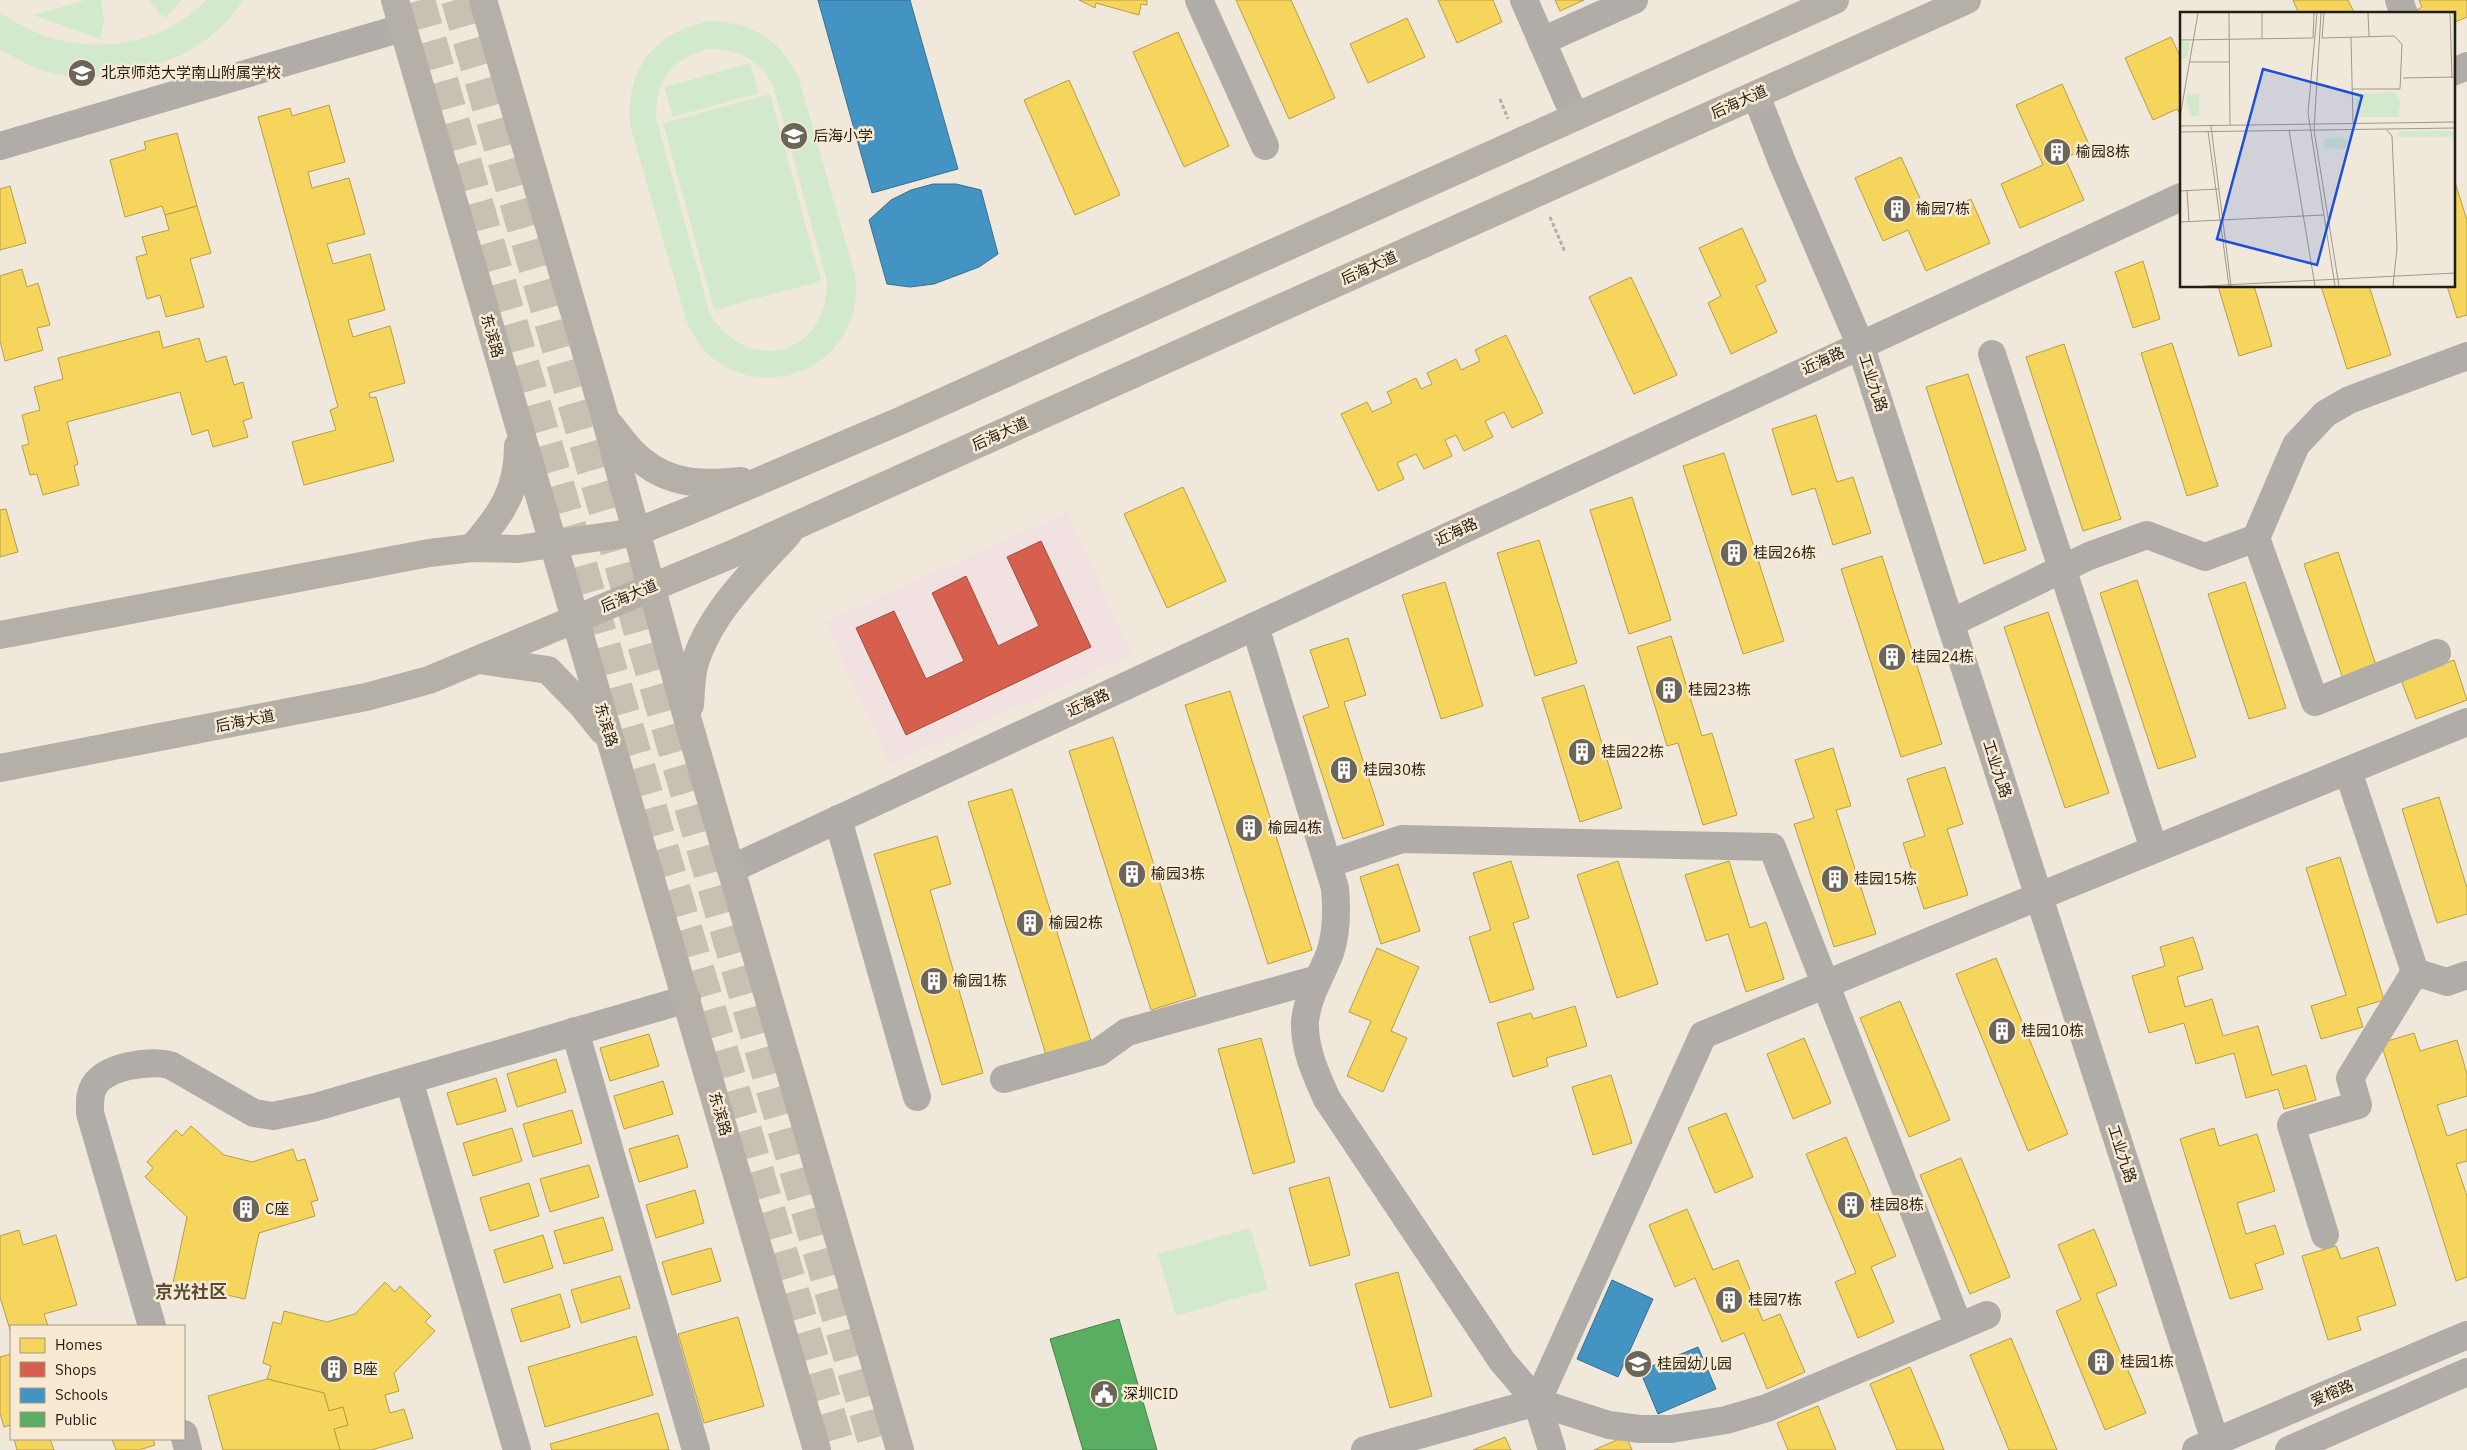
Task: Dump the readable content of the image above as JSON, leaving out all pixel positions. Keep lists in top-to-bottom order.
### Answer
{
  "streets": {
    "main road": ["后海大道", "东滨路"],
    "street": ["近海路", "工业九路", "爱榕路"]
  },
  "crossings": [
    ["后海大道", "东滨路"],
    ["后海大道", "工业九路"],
    ["近海路", "工业九路"],
    ["工业九路", "爱榕路"]
  ],
  "districts": ["京光社区"],
  "places": {
    "school or university": ["北京师范大学南山附属学校", "后海小学", "桂园幼儿园"],
    "building": [
      "榆园8栋",
      "榆园7栋",
      "桂园26栋",
      "桂园24栋",
      "桂园23栋",
      "桂园22栋",
      "桂园30栋",
      "榆园4栋",
      "榆园3栋",
      "桂园15栋",
      "榆园2栋",
      "榆园1栋",
      "桂园10栋",
      "桂园8栋",
      "C座",
      "桂园7栋",
      "桂园1栋",
      "B座"
    ],
    "public building": ["深圳CID"]
  },
  "legend": [
    "Homes",
    "Shops",
    "Schools",
    "Public"
  ]
}
